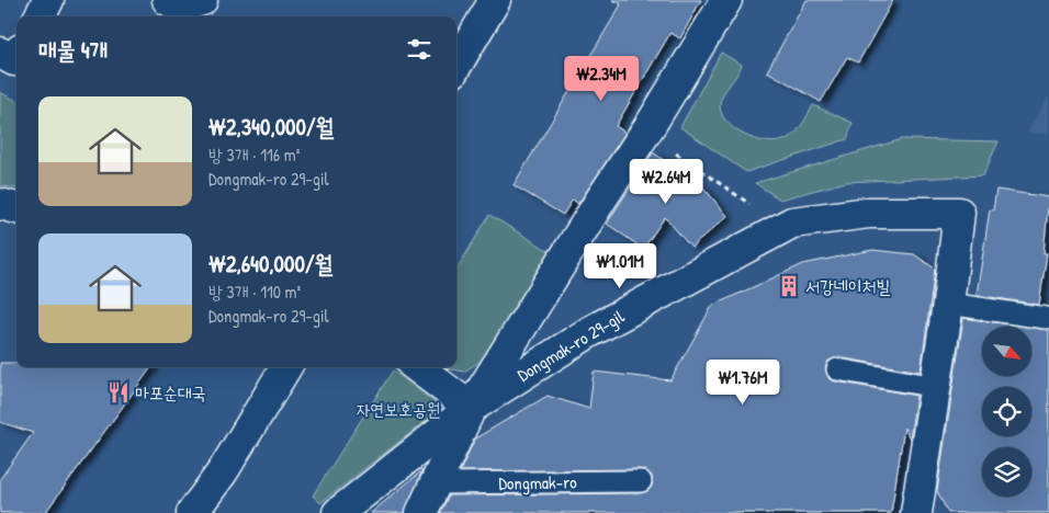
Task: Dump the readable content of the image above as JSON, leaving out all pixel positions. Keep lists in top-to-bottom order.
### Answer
{
  "streets": {
    "street": ["Dongmak-ro 29-gil"],
    "lane": ["Dongmak-ro"]
  },
  "parks": ["자연보호공원"],
  "places": {
    "building": ["서강네이처빌"],
    "restaurant": ["마포순대국"]
  },
  "north": "bottom right",
  "page": {
    "heading": "매물 4개",
    "price": [
      "₩2.34M",
      "₩2.64M",
      "₩1.01M",
      "₩1.76M"
    ],
    "list": [
      {
        "name": "₩2,340,000/월",
        "note": "방 3개 · 116 m² · Dongmak-ro 29-gil"
      },
      {
        "name": "₩2,640,000/월",
        "note": "방 3개 · 110 m² · Dongmak-ro 29-gil"
      }
    ]
  }
}
